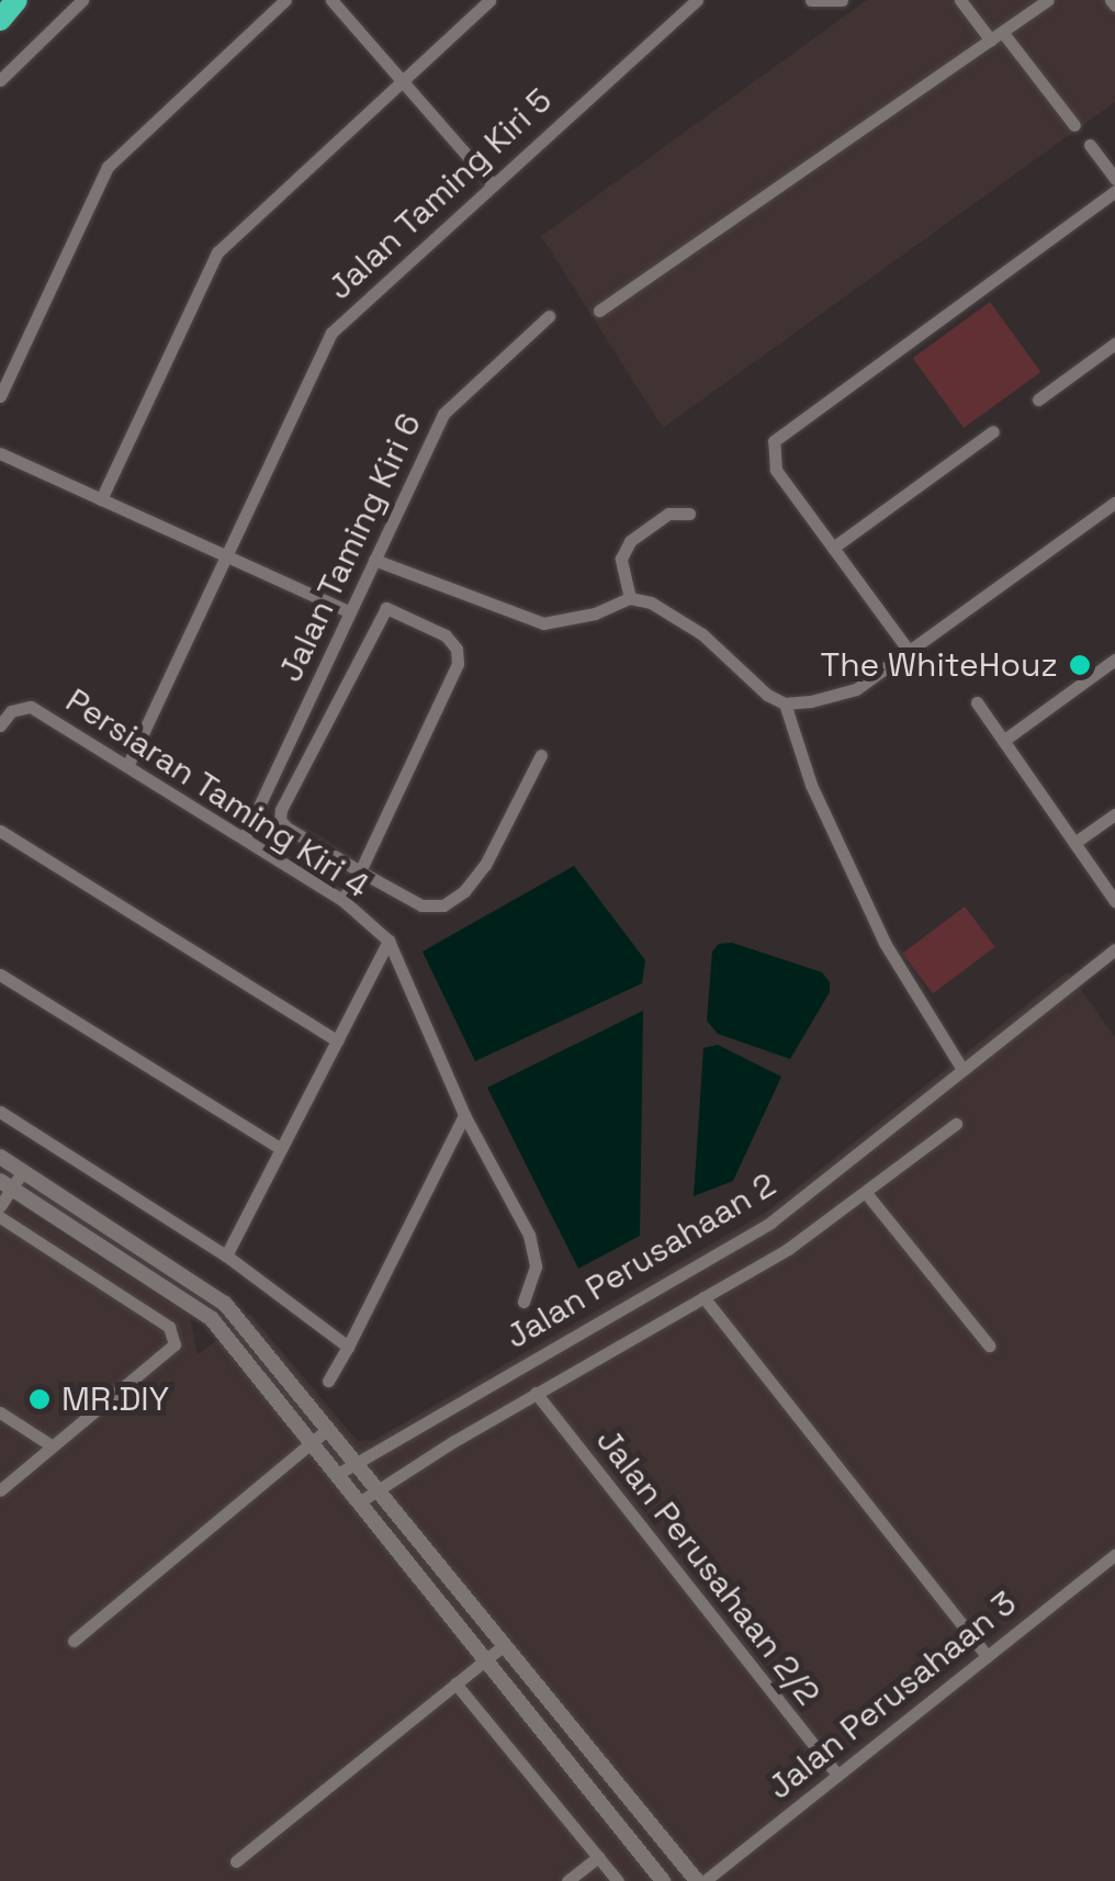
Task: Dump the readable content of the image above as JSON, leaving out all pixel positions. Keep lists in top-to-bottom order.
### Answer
{
  "streets": {
    "street": [
      "Jalan Taming Kiri 5",
      "Jalan Taming Kiri 6",
      "Persiaran Taming Kiri 4",
      "Jalan Perusahaan 2",
      "Jalan Perusahaan 2/2",
      "Jalan Perusahaan 3"
    ]
  },
  "crossings": [
    ["Jalan Taming Kiri 5", "Persiaran Taming Kiri 4"],
    ["Jalan Taming Kiri 6", "Persiaran Taming Kiri 4"],
    ["Jalan Perusahaan 2/2", "Jalan Perusahaan 3"]
  ],
  "places": ["The WhiteHouz", "MR.DIY"]
}
